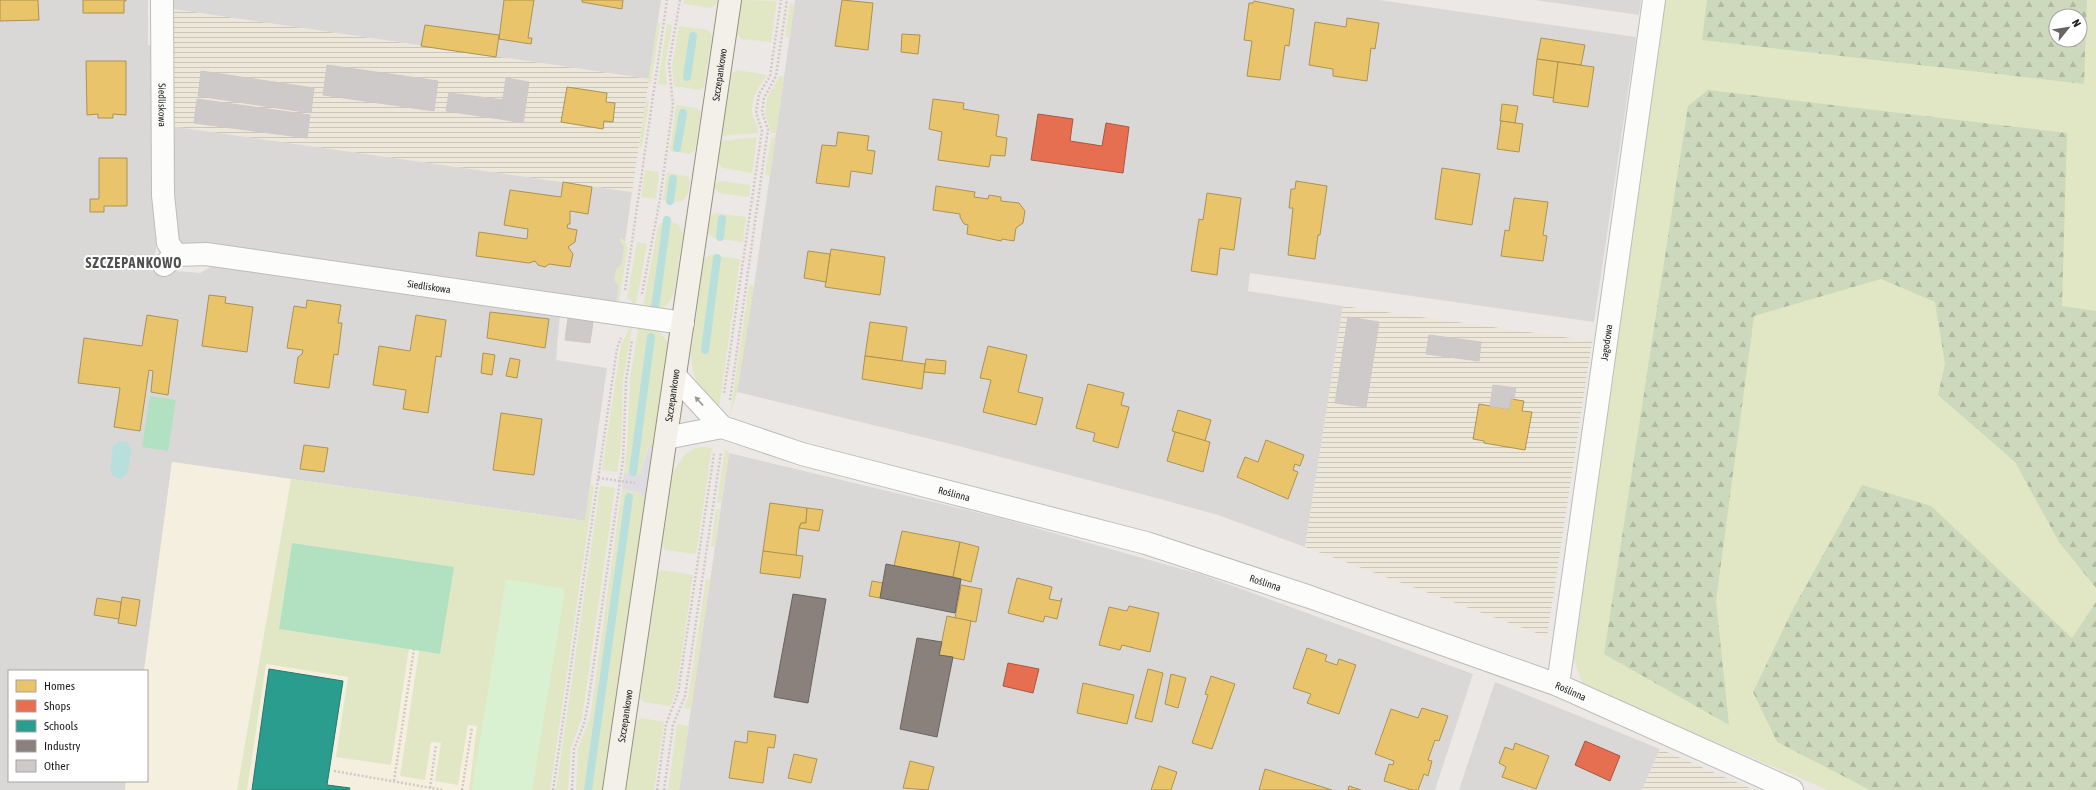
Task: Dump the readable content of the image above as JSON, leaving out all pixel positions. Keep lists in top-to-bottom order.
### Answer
{
  "streets": {
    "street": [
      "Szczepankowo",
      "Siedliskowa",
      "Jagodowa",
      "Roślinna"
    ]
  },
  "crossings": [
    ["Szczepankowo", "Siedliskowa"],
    ["Szczepankowo", "Roślinna"],
    ["Jagodowa", "Roślinna"]
  ],
  "districts": ["SZCZEPANKOWO"],
  "legend": [
    "Homes",
    "Shops",
    "Schools",
    "Industry",
    "Other"
  ],
  "north": "top right"
}
